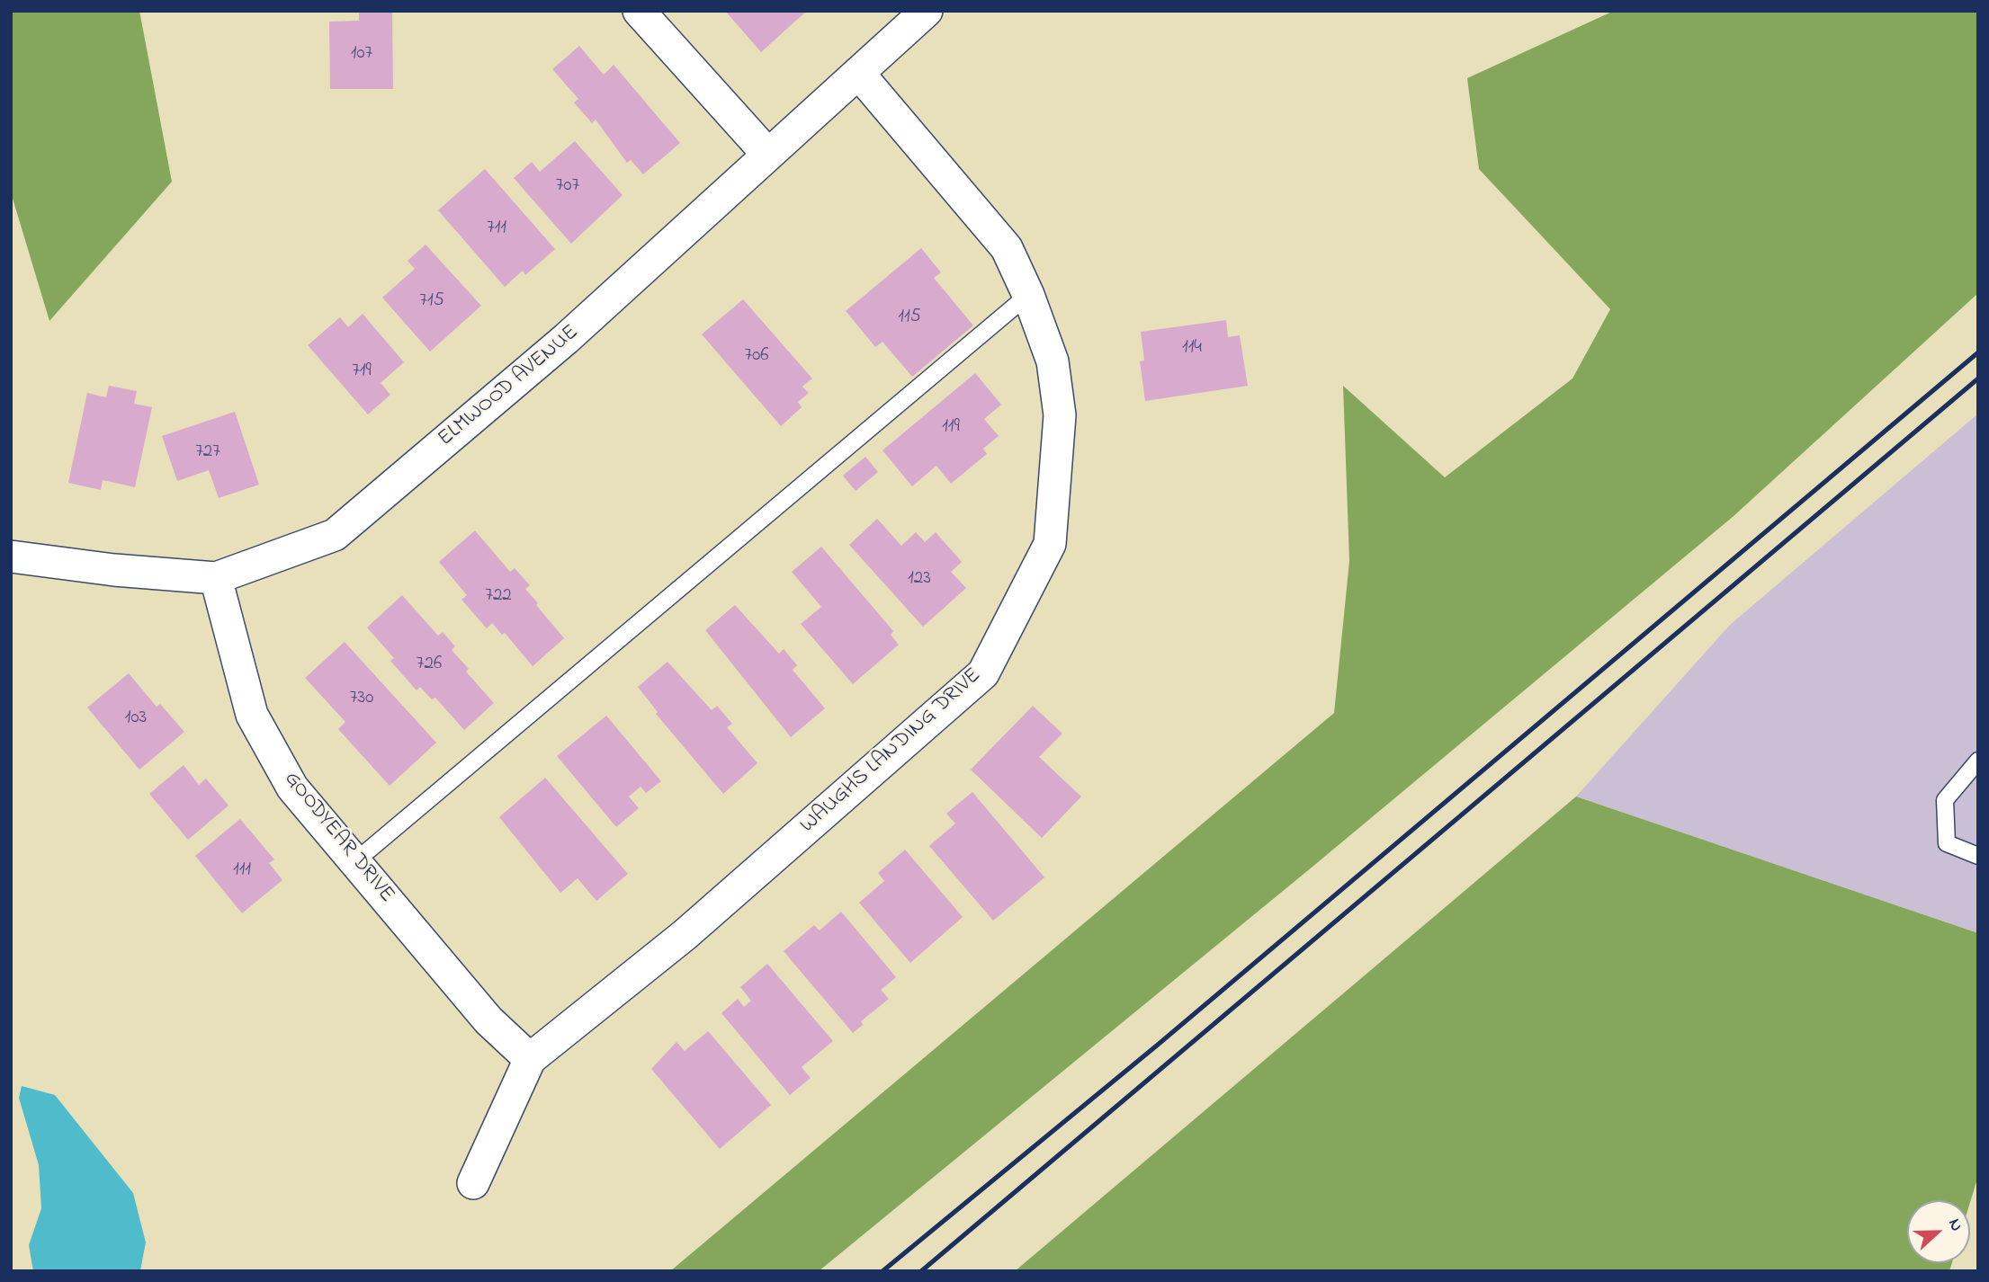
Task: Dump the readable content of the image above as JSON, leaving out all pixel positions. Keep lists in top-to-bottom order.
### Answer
{
  "streets": {
    "street": ["ELMWOOD AVENUE", "WAUGHS LANDING DRIVE", "GOODYEAR DRIVE"]
  },
  "crossings": [
    ["ELMWOOD AVENUE", "WAUGHS LANDING DRIVE"],
    ["ELMWOOD AVENUE", "GOODYEAR DRIVE"],
    ["WAUGHS LANDING DRIVE", "GOODYEAR DRIVE"]
  ],
  "house_numbers": [
    "107",
    "707",
    "711",
    "715",
    "115",
    "114",
    "706",
    "719",
    "119",
    "727",
    "123",
    "722",
    "726",
    "730",
    "103",
    "111"
  ],
  "north": "right"
}
